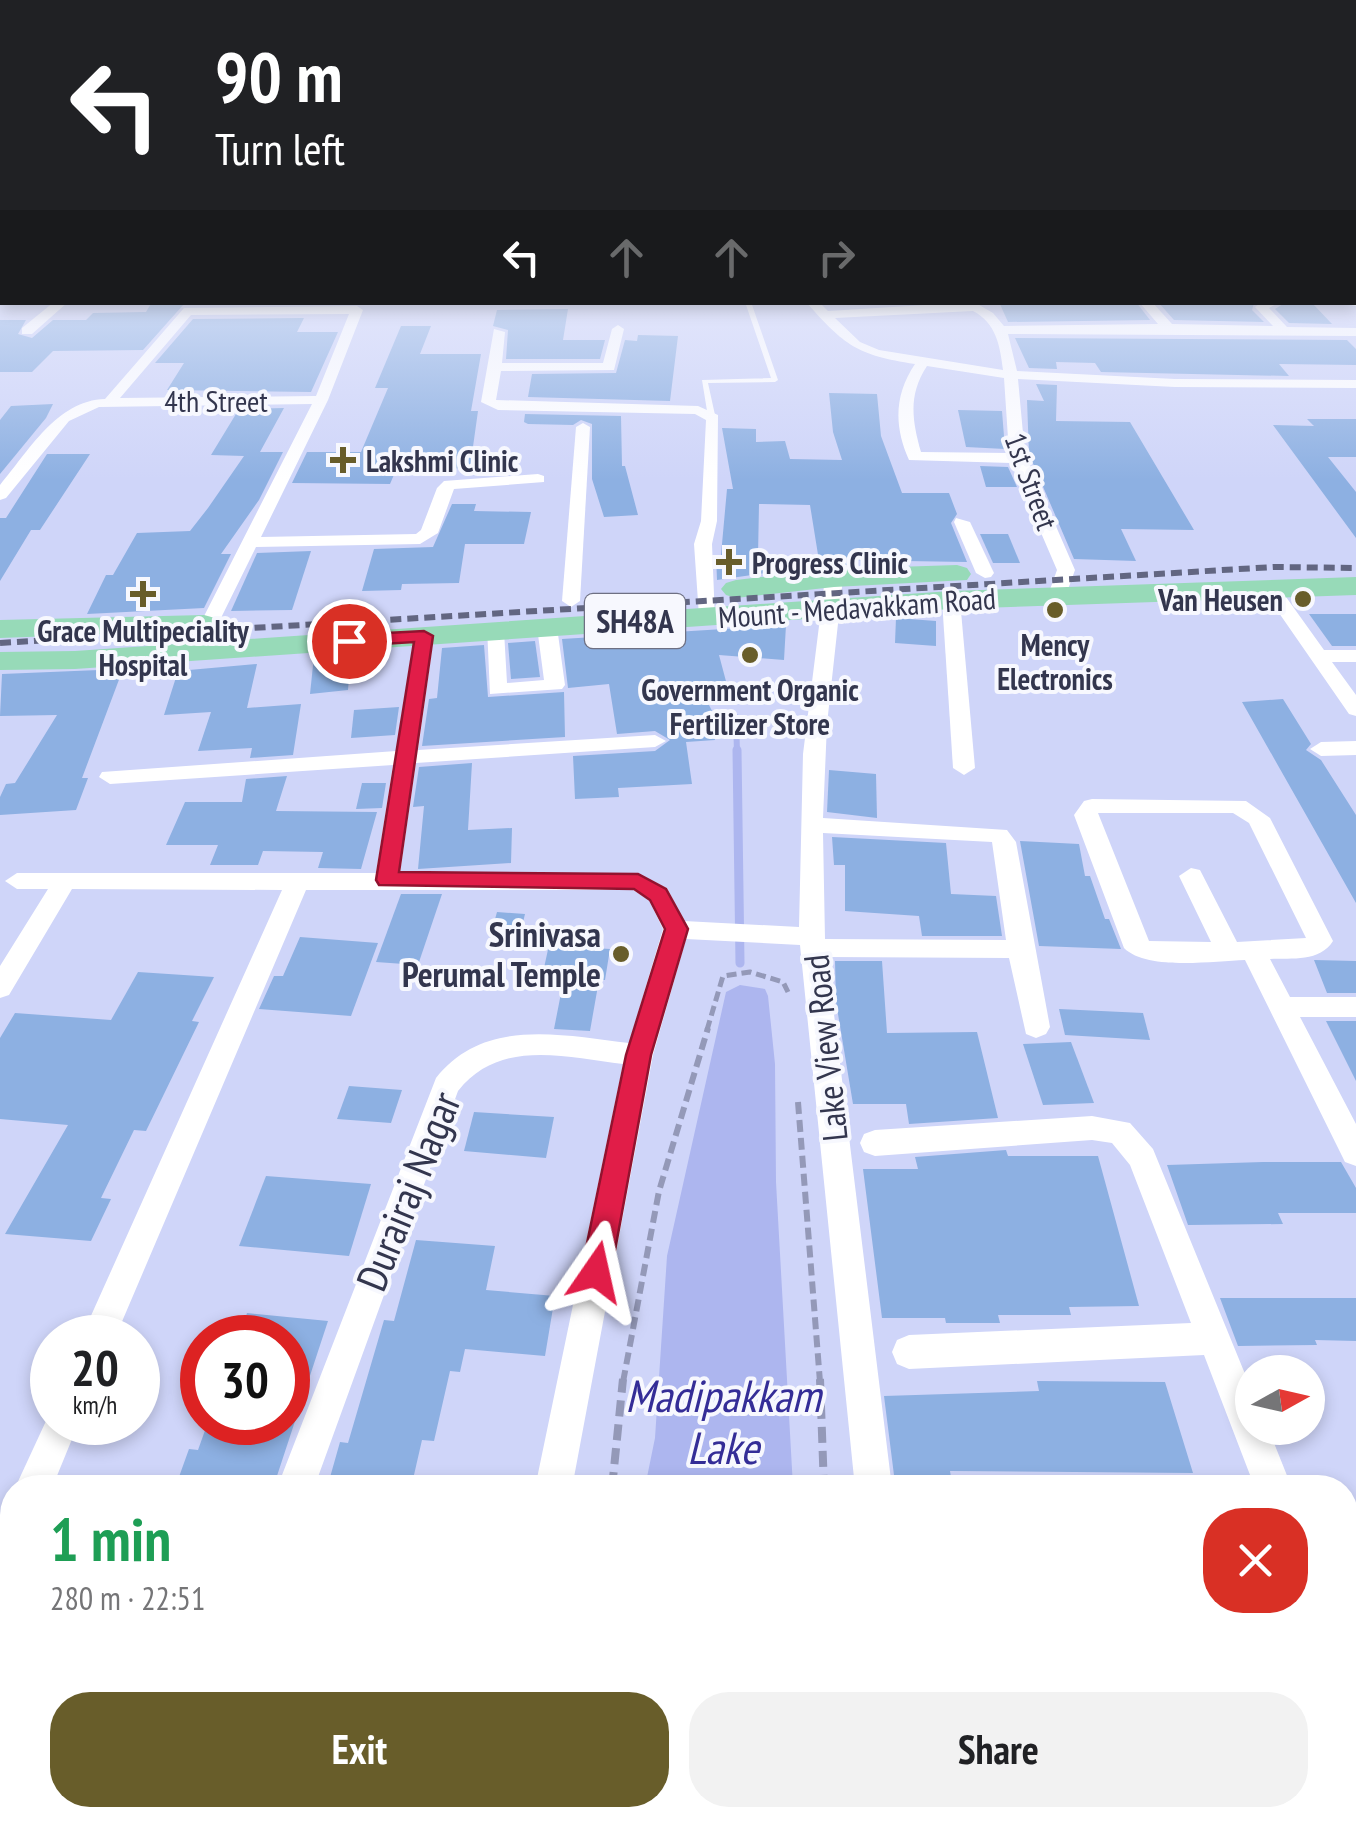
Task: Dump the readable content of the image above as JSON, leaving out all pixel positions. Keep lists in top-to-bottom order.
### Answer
{
  "streets": {
    "main road": ["Mount - Medavakkam Road", "SH48A"],
    "street": [
      "4th Street",
      "1st Street",
      "Lake View Road",
      "Durairaj Nagar"
    ]
  },
  "crossings": [
    ["1st Street", "Mount - Medavakkam Road"],
    ["Mount - Medavakkam Road", "Lake View Road"]
  ],
  "water": ["Madipakkam Lake"],
  "places": {
    "health": ["Lakshmi Clinic", "Progress Clinic", "Grace Multipeciality Hospital"],
    "other": [
      "Van Heusen",
      "Mency Electronics",
      "Government Organic Fertilizer Store",
      "Srinivasa Perumal Temple"
    ]
  },
  "north": "right",
  "page": {
    "turn": ["90 m", "Turn left"],
    "speed": "20 km/h",
    "limit": "30",
    "heading": ["1 min", "280 m · 22:51"],
    "buttons": ["Exit", "Share"]
  }
}
